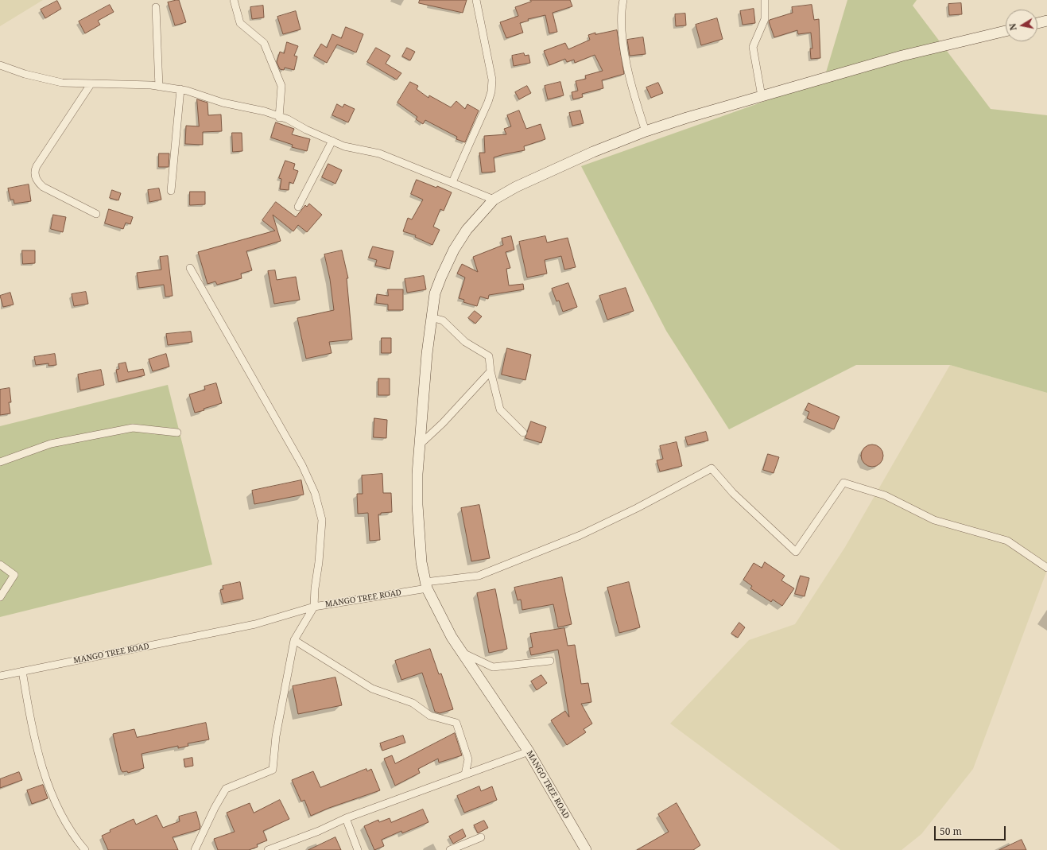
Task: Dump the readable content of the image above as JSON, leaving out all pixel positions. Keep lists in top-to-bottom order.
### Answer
{
  "streets": {
    "main road": ["MANGO TREE ROAD"]
  },
  "scale_bar": "50 m",
  "north": "left"
}
